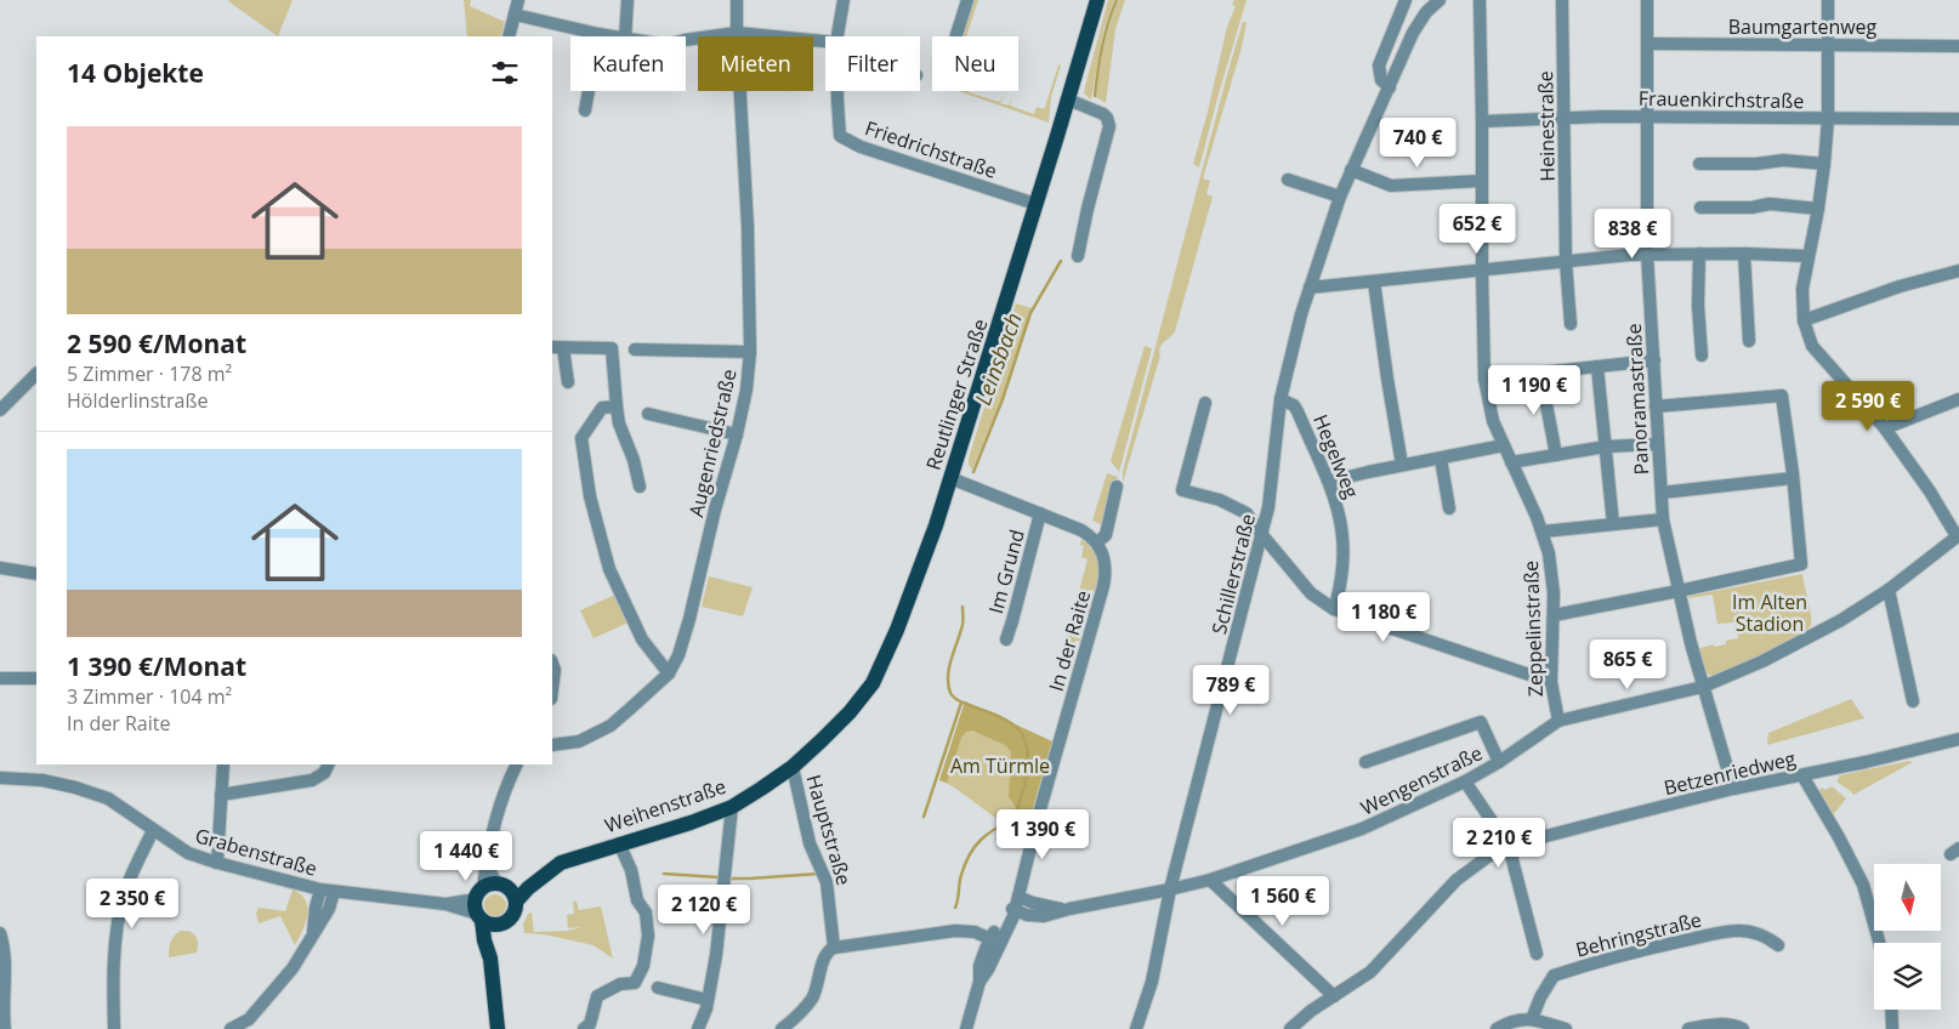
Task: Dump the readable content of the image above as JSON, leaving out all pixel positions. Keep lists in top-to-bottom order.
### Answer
{
  "streets": {
    "main road": ["Reutlinger Straße", "Weihenstraße"],
    "street": [
      "Baumgartenweg",
      "Frauenkirchstraße",
      "Heinestraße",
      "Friedrichstraße",
      "Panoramastraße",
      "Augenriedstraße",
      "Hegelweg",
      "Im Grund",
      "Schillerstraße",
      "Zeppelinstraße",
      "In der Raite",
      "Betzenriedweg",
      "Wengenstraße",
      "Hauptstraße",
      "Grabenstraße",
      "Behringstraße"
    ]
  },
  "crossings": [
    ["Baumgartenweg", "Panoramastraße"],
    ["Frauenkirchstraße", "Heinestraße"],
    ["Frauenkirchstraße", "Panoramastraße"],
    ["Frauenkirchstraße", "Zeppelinstraße"],
    ["Friedrichstraße", "Reutlinger Straße"],
    ["Reutlinger Straße", "Weihenstraße"],
    ["Reutlinger Straße", "Hauptstraße"],
    ["Panoramastraße", "Betzenriedweg"],
    ["Panoramastraße", "Wengenstraße"],
    ["Hegelweg", "Schillerstraße"],
    ["Schillerstraße", "Wengenstraße"],
    ["Zeppelinstraße", "Wengenstraße"],
    ["In der Raite", "Wengenstraße"],
    ["Weihenstraße", "Hauptstraße"],
    ["Weihenstraße", "Grabenstraße"]
  ],
  "water": ["Leinsbach"],
  "parks": ["Im Alten Stadion", "Am Türmle"],
  "north": "bottom",
  "page": {
    "chip": [
      "Kaufen",
      "Mieten",
      "Filter",
      "Neu"
    ],
    "heading": "14 Objekte",
    "list": [
      {
        "name": "2 590 €/Monat",
        "note": "5 Zimmer · 178 m² · Hölderlinstraße"
      },
      {
        "name": "1 390 €/Monat",
        "note": "3 Zimmer · 104 m² · In der Raite"
      }
    ],
    "price": [
      "740 €",
      "652 €",
      "838 €",
      "1 190 €",
      "2 590 €",
      "1 180 €",
      "865 €",
      "789 €",
      "1 390 €",
      "2 210 €",
      "1 440 €",
      "1 560 €",
      "2 350 €",
      "2 120 €"
    ]
  }
}
